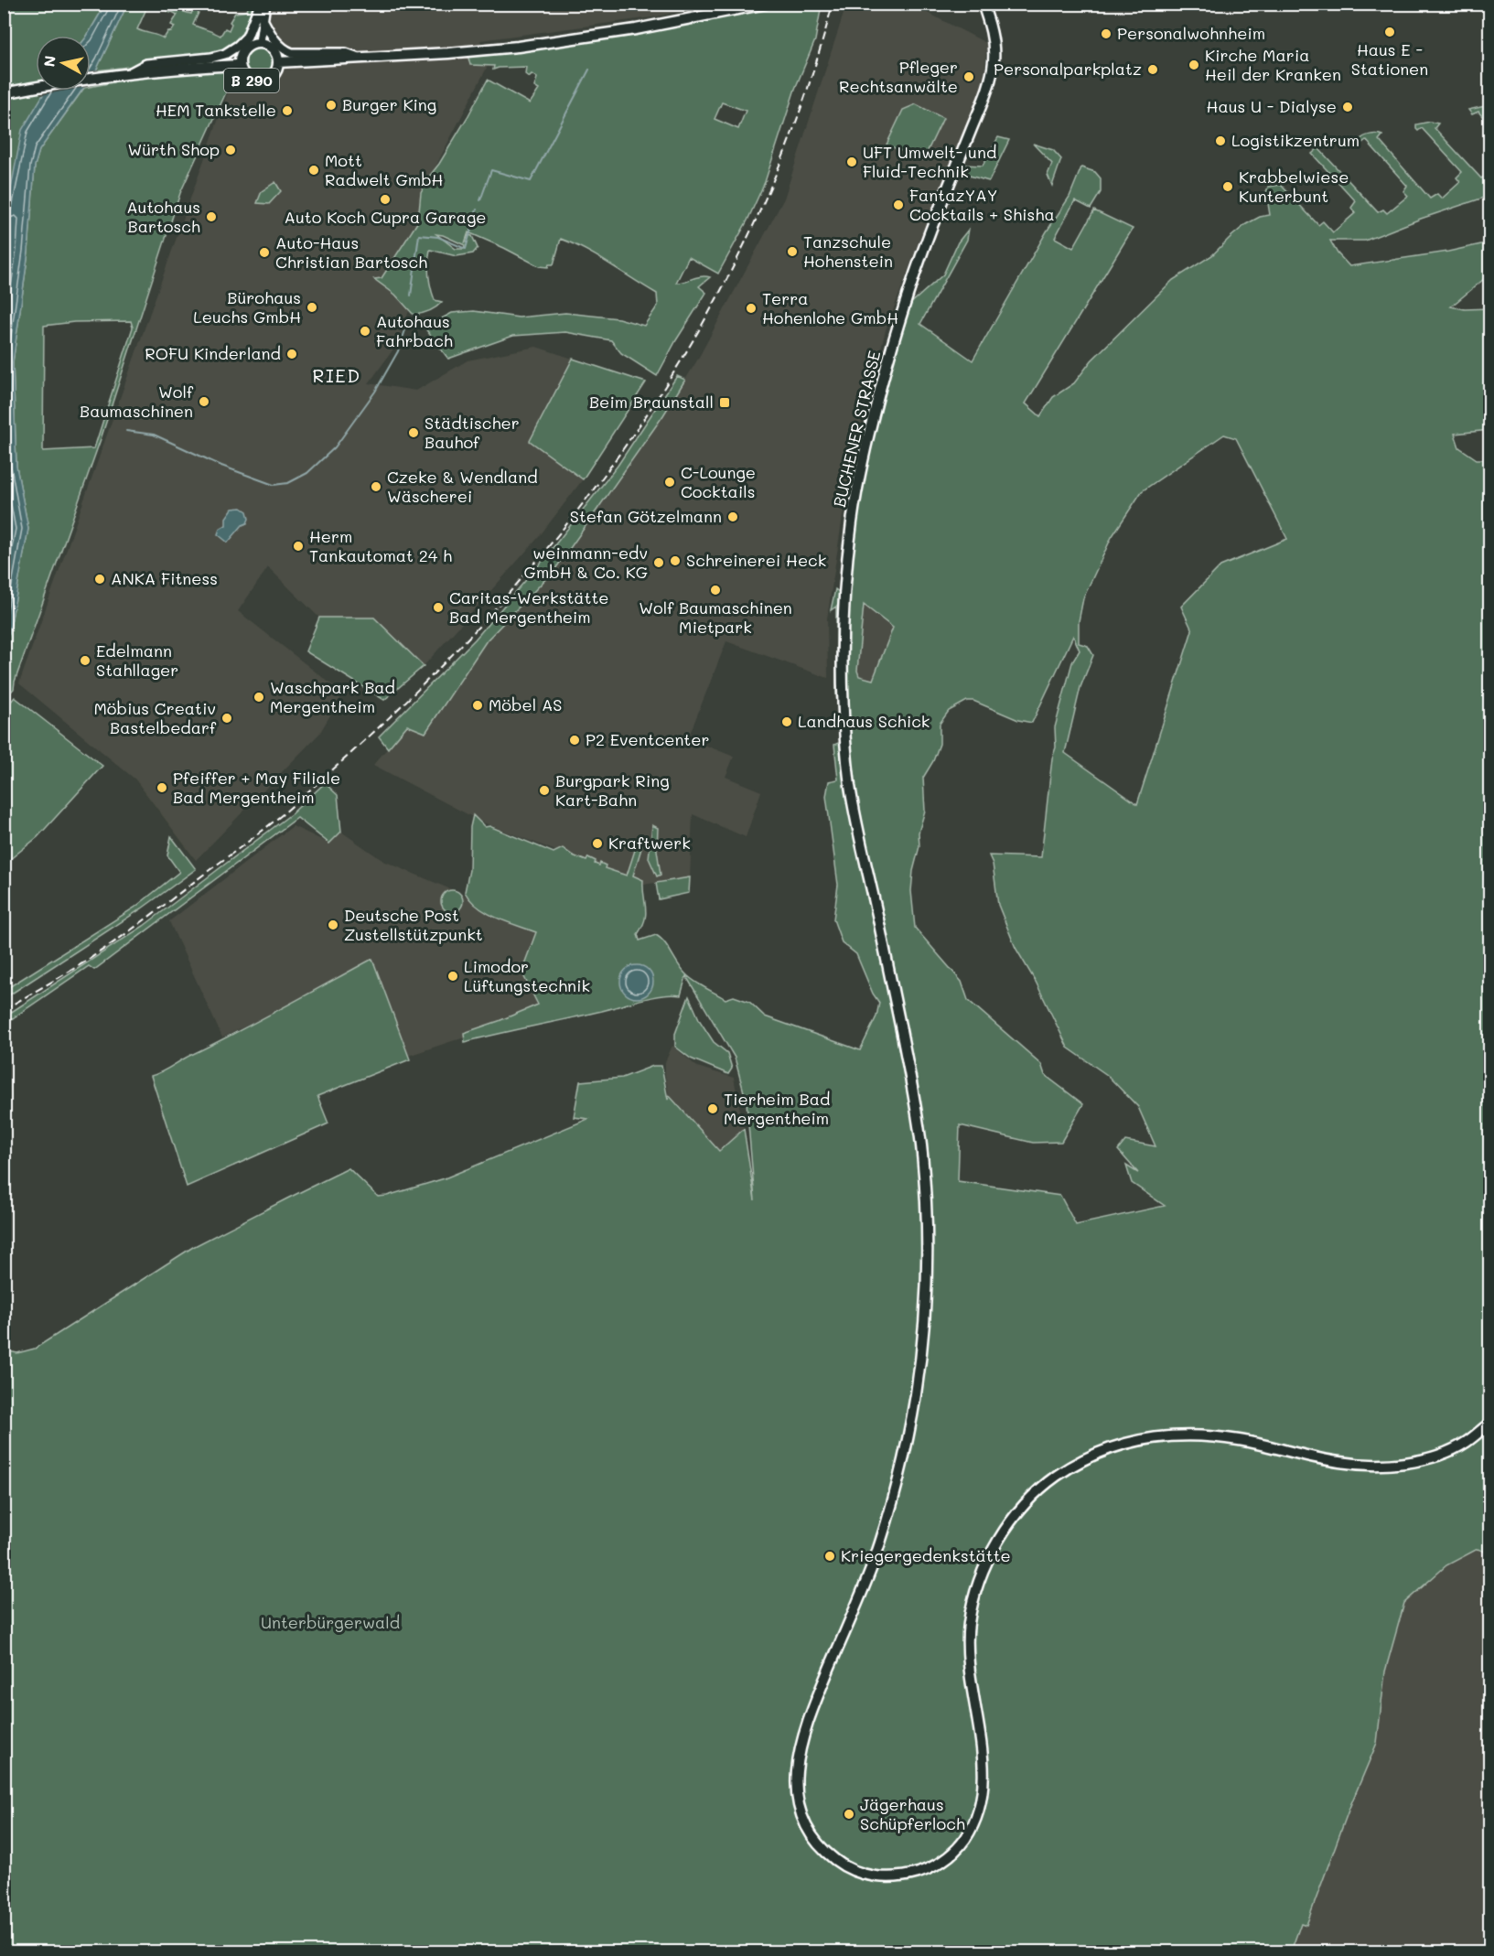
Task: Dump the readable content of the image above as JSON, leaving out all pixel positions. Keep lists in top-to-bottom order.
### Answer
{
  "streets": {
    "main road": ["B 290", "BUCHENER STRASSE"]
  },
  "districts": ["RIED"],
  "parks": ["Unterbürgerwald"],
  "places": {
    "other": [
      "Haus E - Stationen",
      "Personalwohnheim",
      "Kirche Maria Heil der Kranken",
      "Personalparkplatz",
      "Pfleger Rechtsanwälte",
      "Burger King",
      "Haus U - Dialyse",
      "HEM Tankstelle",
      "Logistikzentrum",
      "Würth Shop",
      "UFT Umwelt- und Fluid-Technik",
      "Mott Radwelt GmbH",
      "Krabbelwiese Kunterbunt",
      "Auto Koch Cupra Garage",
      "FantazYAY Cocktails + Shisha",
      "Autohaus Bartosch",
      "Tanzschule Hohenstein",
      "Auto-Haus Christian Bartosch",
      "Bürohaus Leuchs GmbH",
      "Terra Hohenlohe GmbH",
      "Autohaus Fahrbach",
      "ROFU Kinderland",
      "Wolf Baumaschinen",
      "Städtischer Bauhof",
      "C-Lounge Cocktails",
      "Czeke & Wendland Wäscherei",
      "Stefan Götzelmann",
      "Herm Tankautomat 24 h",
      "Schreinerei Heck",
      "weinmann-edv GmbH & Co. KG",
      "ANKA Fitness",
      "Wolf Baumaschinen Mietpark",
      "Caritas-Werkstätte Bad Mergentheim",
      "Edelmann Stahllager",
      "Waschpark Bad Mergentheim",
      "Möbel AS",
      "Möbius Creativ Bastelbedarf",
      "Landhaus Schick",
      "P2 Eventcenter",
      "Pfeiffer + May Filiale Bad Mergentheim",
      "Burgpark Ring Kart-Bahn",
      "Kraftwerk",
      "Deutsche Post Zustellstützpunkt",
      "Limodor Lüftungstechnik",
      "Tierheim Bad Mergentheim",
      "Kriegergedenkstätte",
      "Jägerhaus Schüpferloch"
    ],
    "transit": ["Beim Braunstall"]
  },
  "north": "left"
}
